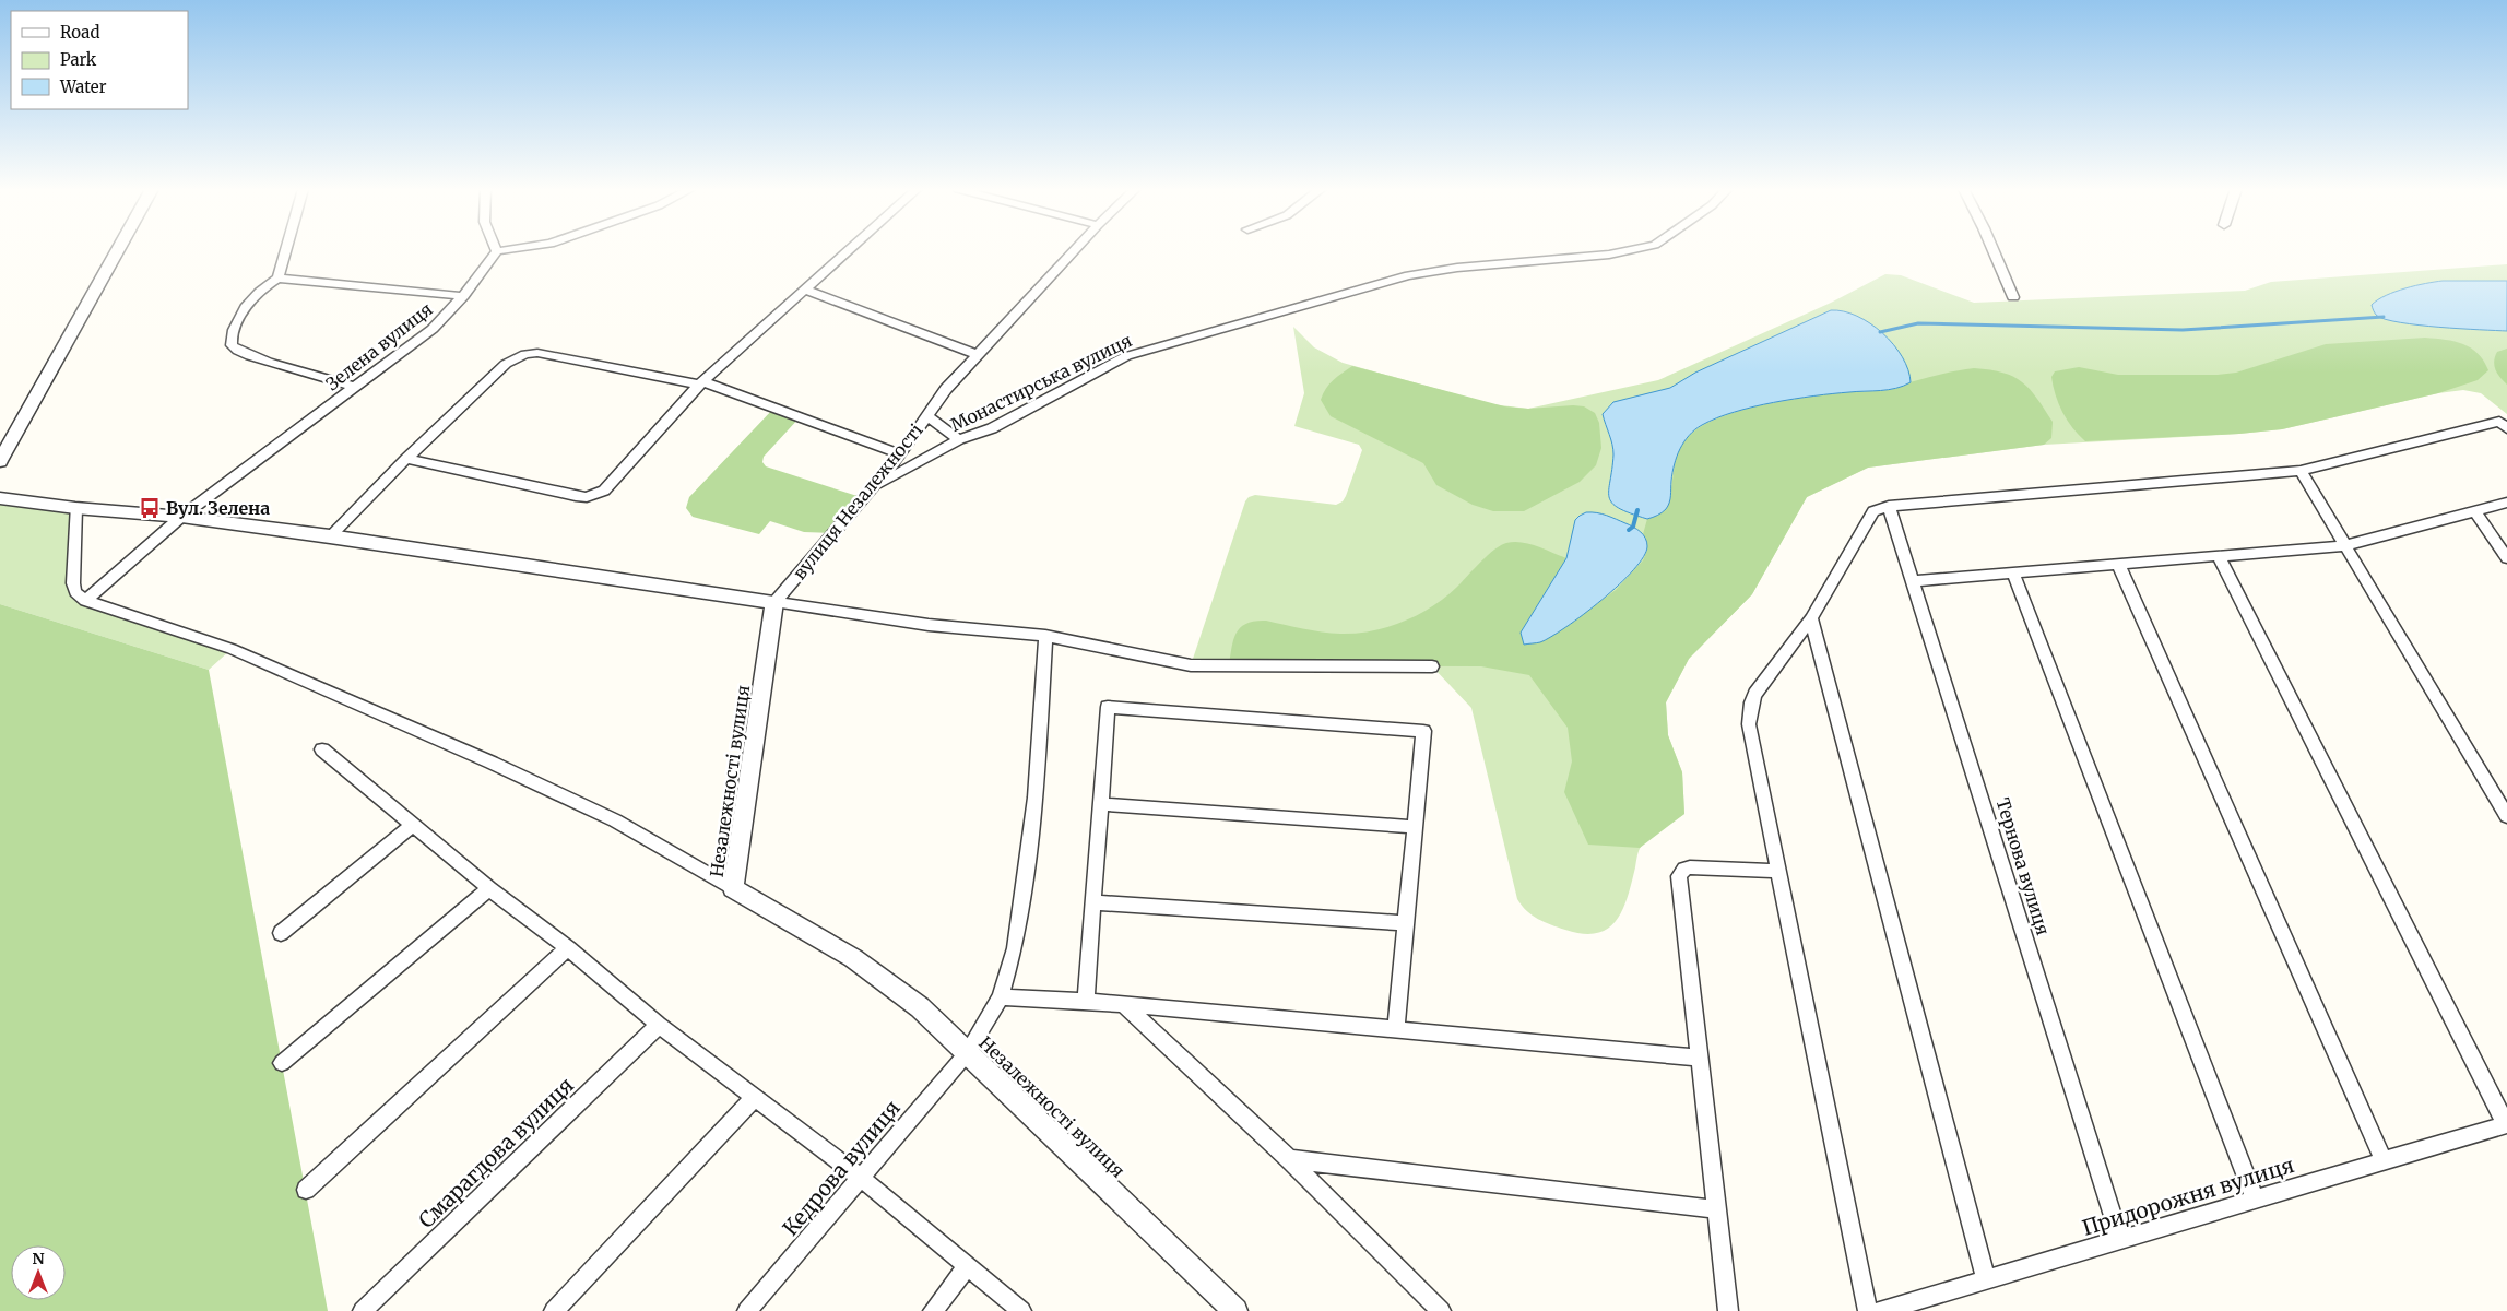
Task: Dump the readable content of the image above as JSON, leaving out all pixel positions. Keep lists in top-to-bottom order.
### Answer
{
  "streets": {
    "street": [
      "Зелена вулиця",
      "Монастирська вулиця",
      "Незалежності вулиця",
      "Тернова вулиця",
      "Смарагдова вулиця",
      "Кедрова вулиця",
      "Придорожня вулиця"
    ]
  },
  "crossings": [
    ["Незалежності вулиця", "Кедрова вулиця"],
    ["Тернова вулиця", "Придорожня вулиця"]
  ],
  "places": {
    "bus stop": ["Вул. Зелена"]
  },
  "legend": ["Road", "Park", "Water"],
  "north": "top"
}
